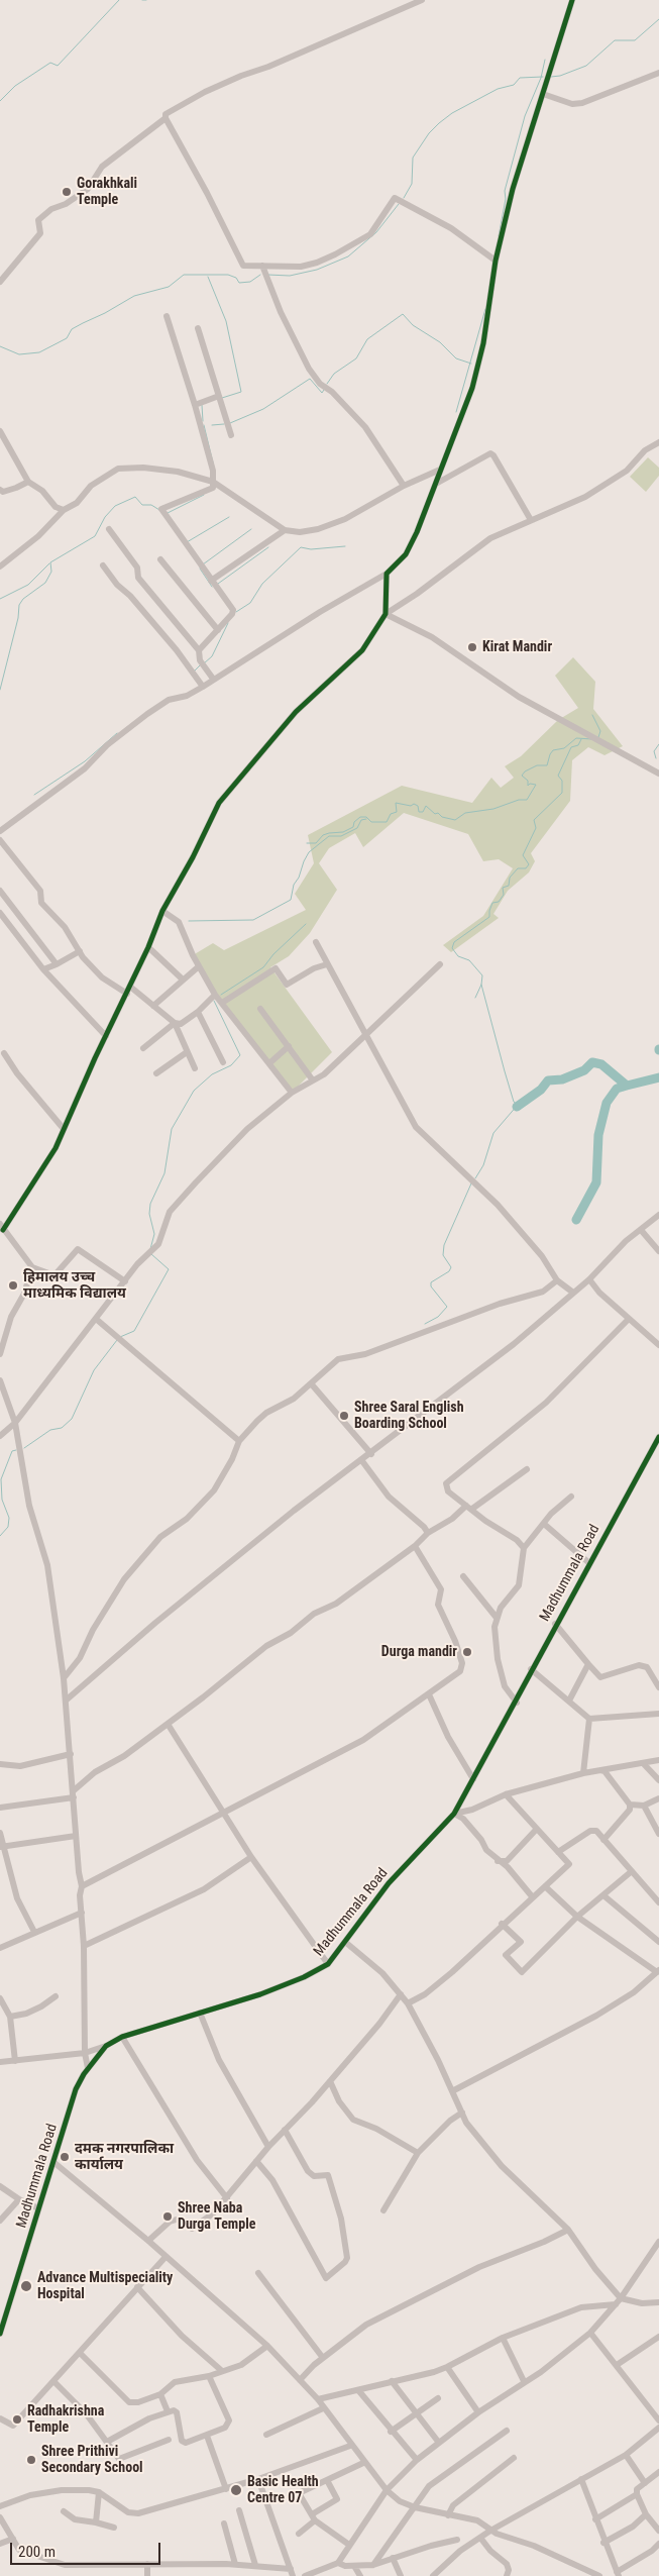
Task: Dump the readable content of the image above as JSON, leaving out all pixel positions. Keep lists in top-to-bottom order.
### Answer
{
  "streets": {
    "street": ["Madhummala Road"]
  },
  "places": [
    "Gorakhkali Temple",
    "Kirat Mandir",
    "हिमालय उच्च माध्यमिक विद्यालय",
    "Shree Saral English Boarding School",
    "Durga mandir",
    "दमक नगरपालिका कार्यालय",
    "Shree Naba Durga Temple",
    "Advance Multispeciality Hospital",
    "Radhakrishna Temple",
    "Shree Prithivi Secondary School",
    "Basic Health Centre 07"
  ],
  "scale_bar": "200 m"
}
